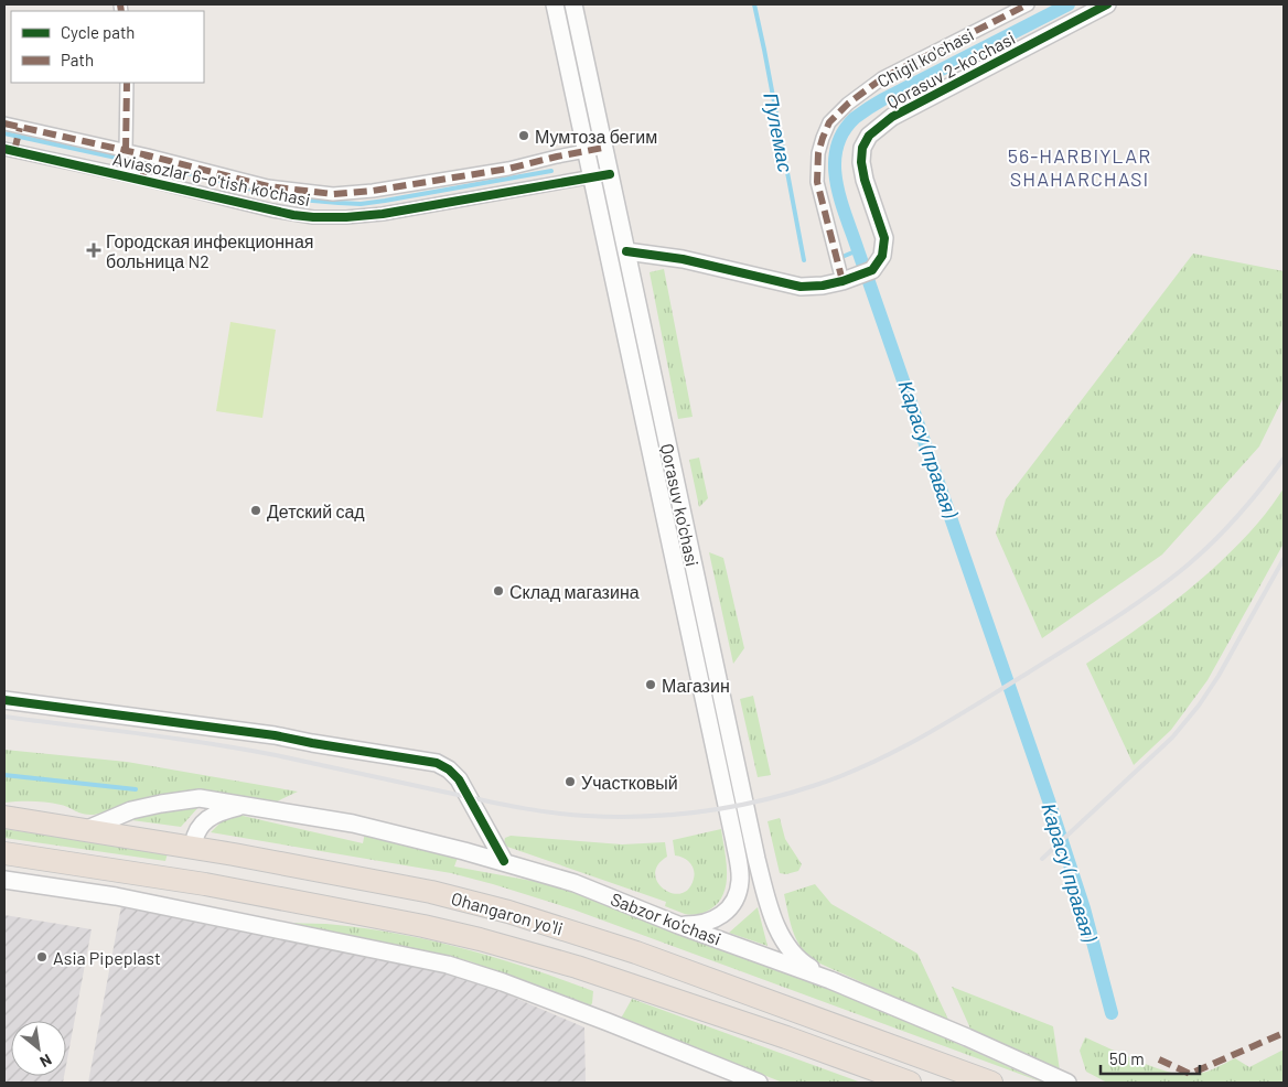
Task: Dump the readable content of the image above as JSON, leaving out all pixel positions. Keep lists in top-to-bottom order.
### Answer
{
  "streets": {
    "highway": ["Ohangaron yoʻli"],
    "main road": ["Qorasuv 2-koʻchasi", "Qorasuv ko'chasi", "Sabzor ko'chasi"],
    "street": ["Chigil ko'chasi", "Aviasozlar 6-o'tish ko'chasi"]
  },
  "crossings": [
    ["Chigil ko'chasi", "Qorasuv 2-koʻchasi"],
    ["Qorasuv 2-koʻchasi", "Qorasuv ko'chasi"],
    ["Aviasozlar 6-o'tish ko'chasi", "Qorasuv ko'chasi"],
    ["Qorasuv ko'chasi", "Sabzor ko'chasi"],
    ["Ohangaron yoʻli", "Sabzor ko'chasi"]
  ],
  "districts": ["56-HARBIYLAR SHAHARCHASI"],
  "water": ["Пулемас", "Карасу (правая)"],
  "places": {
    "other": [
      "Мумтоза бегим",
      "Детский сад",
      "Склад магазина",
      "Магазин",
      "Участковый",
      "Asia Pipeplast"
    ],
    "health": ["Городская инфекционная больница N2"]
  },
  "legend": ["Cycle path", "Path"],
  "scale_bar": "50 m",
  "north": "bottom right"
}
